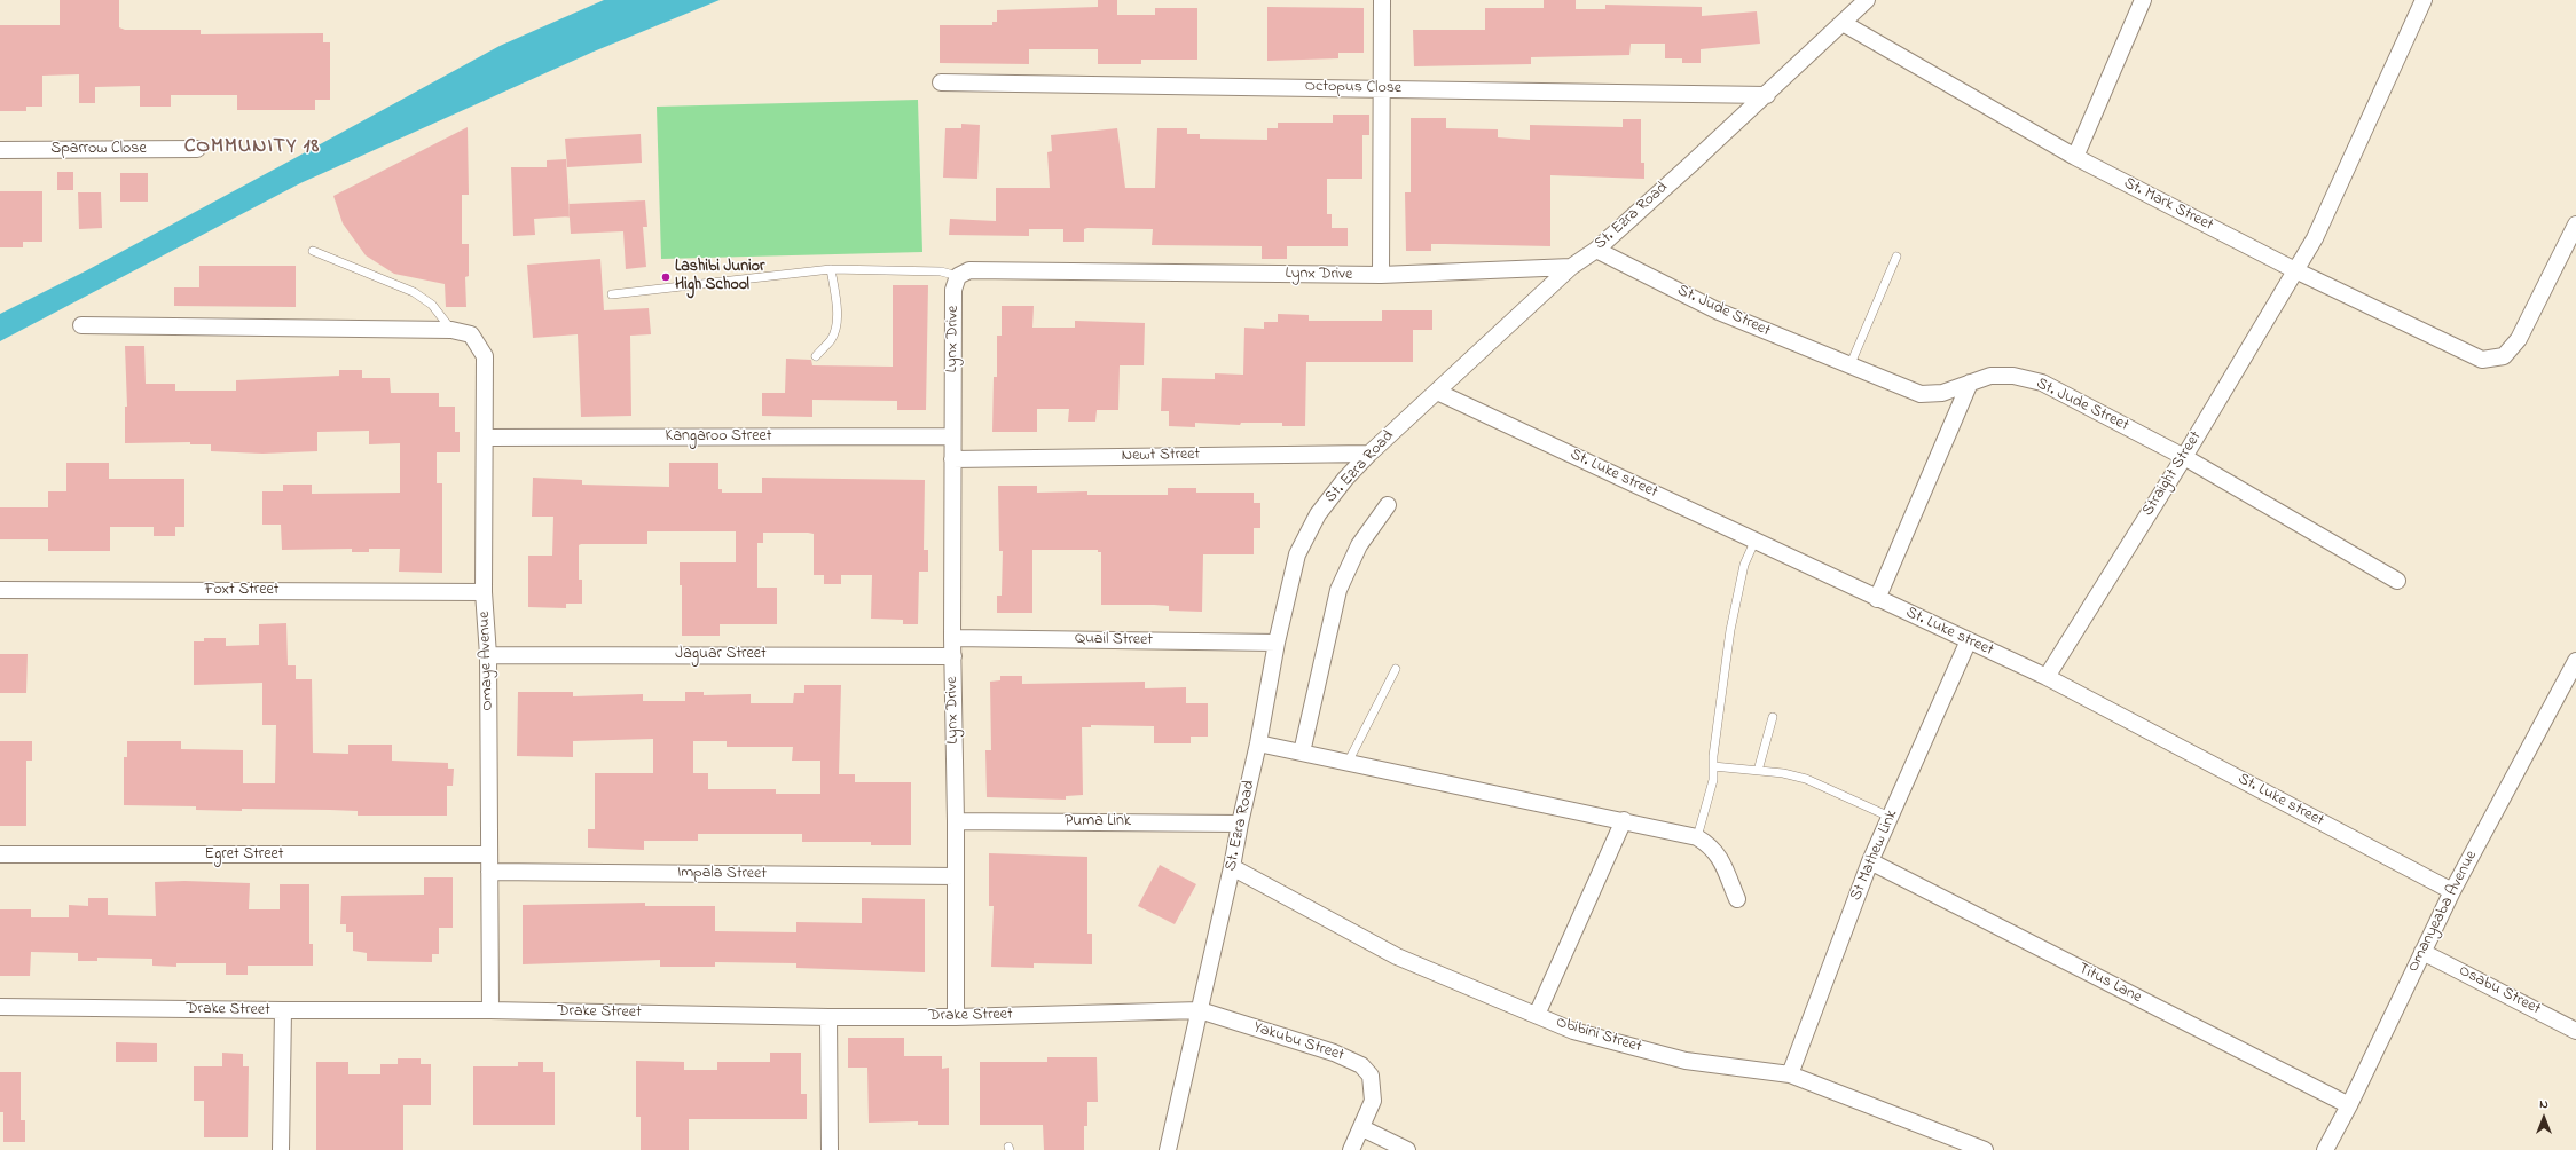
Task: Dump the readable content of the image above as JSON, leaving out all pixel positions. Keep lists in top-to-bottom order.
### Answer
{
  "streets": {
    "street": [
      "Octopus Close",
      "Sparrow Close",
      "St. Mark Street",
      "St. Ezra Road",
      "Lynx Drive",
      "St. Jude Street",
      "Kangaroo Street",
      "Newt Street",
      "St. Luke street",
      "Straight Street",
      "Foxt Street",
      "Quail Street",
      "Jaguar Street",
      "Omaye Avenue",
      "Puma Link",
      "Egret Street",
      "St Mathew Link",
      "Impala Street",
      "Omanyeaba Avenue",
      "Titus Lane",
      "Osabu Street",
      "Drake Street",
      "Obibini Street",
      "Yakubu Street"
    ]
  },
  "crossings": [
    ["Octopus Close", "St. Ezra Road"],
    ["St. Mark Street", "St. Ezra Road"],
    ["St. Mark Street", "Straight Street"],
    ["St. Ezra Road", "Lynx Drive"],
    ["St. Ezra Road", "St. Jude Street"],
    ["St. Ezra Road", "Newt Street"],
    ["St. Ezra Road", "St. Luke street"],
    ["St. Ezra Road", "Quail Street"],
    ["St. Ezra Road", "Puma Link"],
    ["St. Ezra Road", "Drake Street"],
    ["St. Ezra Road", "Obibini Street"],
    ["St. Ezra Road", "Yakubu Street"],
    ["Lynx Drive", "Kangaroo Street"],
    ["Lynx Drive", "Newt Street"],
    ["Lynx Drive", "Quail Street"],
    ["Lynx Drive", "Jaguar Street"],
    ["Lynx Drive", "Puma Link"],
    ["Lynx Drive", "Impala Street"],
    ["Lynx Drive", "Drake Street"],
    ["St. Jude Street", "Straight Street"],
    ["Kangaroo Street", "Omaye Avenue"],
    ["St. Luke street", "Straight Street"],
    ["St. Luke street", "St Mathew Link"],
    ["St. Luke street", "Omanyeaba Avenue"],
    ["Foxt Street", "Omaye Avenue"],
    ["Jaguar Street", "Omaye Avenue"],
    ["Omaye Avenue", "Egret Street"],
    ["Omaye Avenue", "Impala Street"],
    ["Omaye Avenue", "Drake Street"],
    ["St Mathew Link", "Titus Lane"],
    ["St Mathew Link", "Obibini Street"],
    ["Omanyeaba Avenue", "Titus Lane"],
    ["Omanyeaba Avenue", "Osabu Street"],
    ["Drake Street", "Yakubu Street"]
  ],
  "districts": ["COMMUNITY 18"],
  "places": ["Lashibi Junior High School"],
  "north": "top"
}
